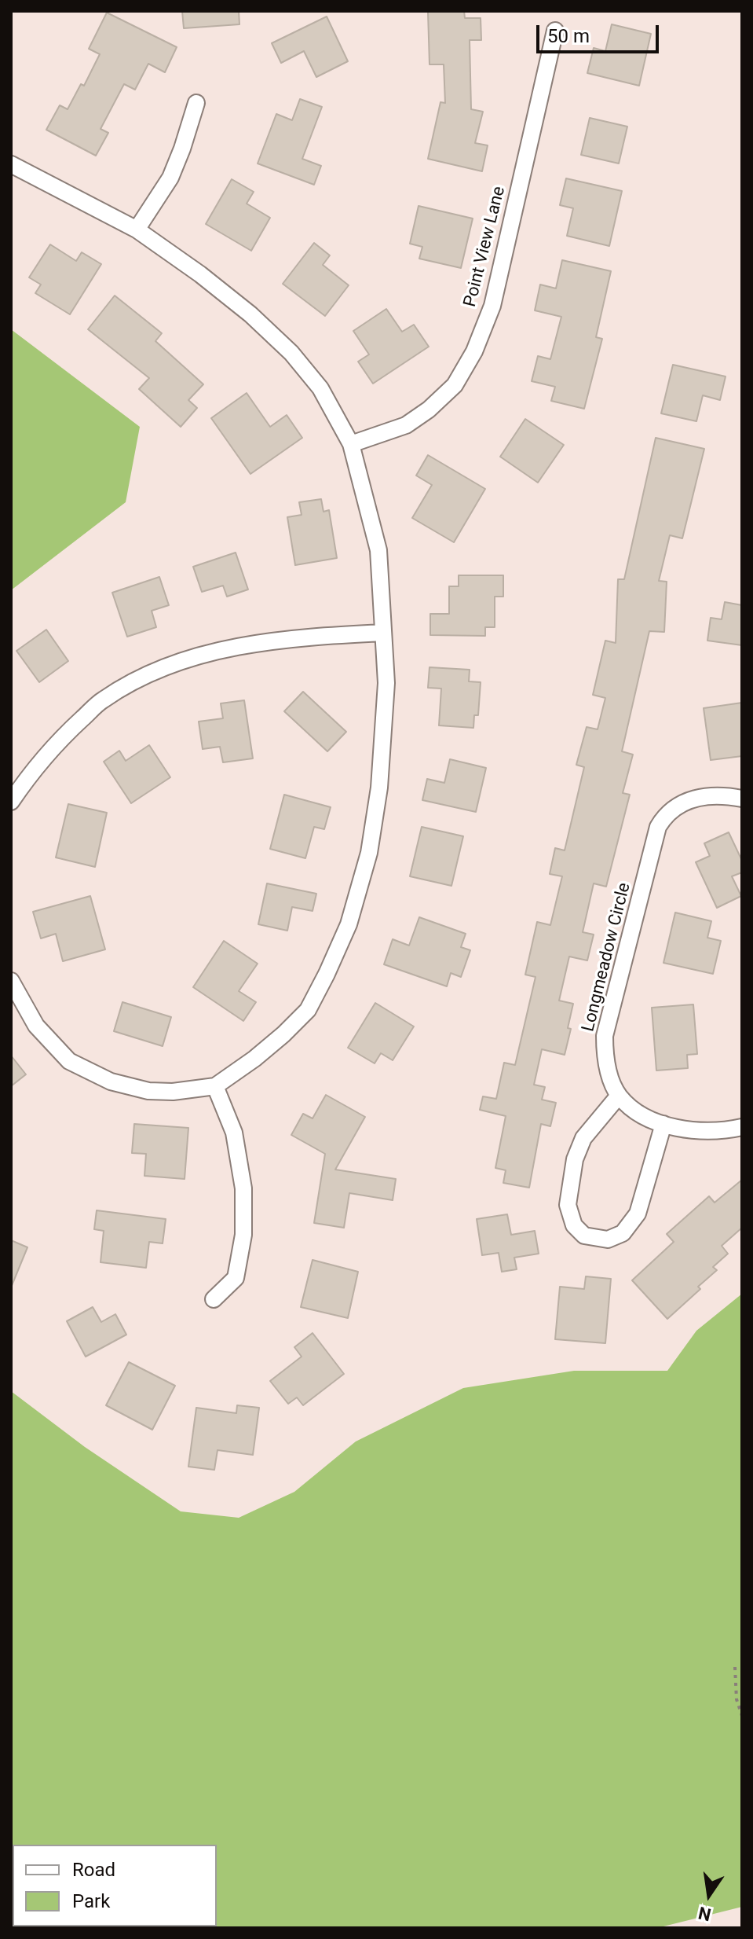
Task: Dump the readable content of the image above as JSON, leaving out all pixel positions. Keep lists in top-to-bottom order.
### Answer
{
  "streets": {
    "street": ["Point View Lane", "Longmeadow Circle"]
  },
  "legend": ["Road", "Park"],
  "scale_bar": "50 m",
  "north": "bottom"
}
